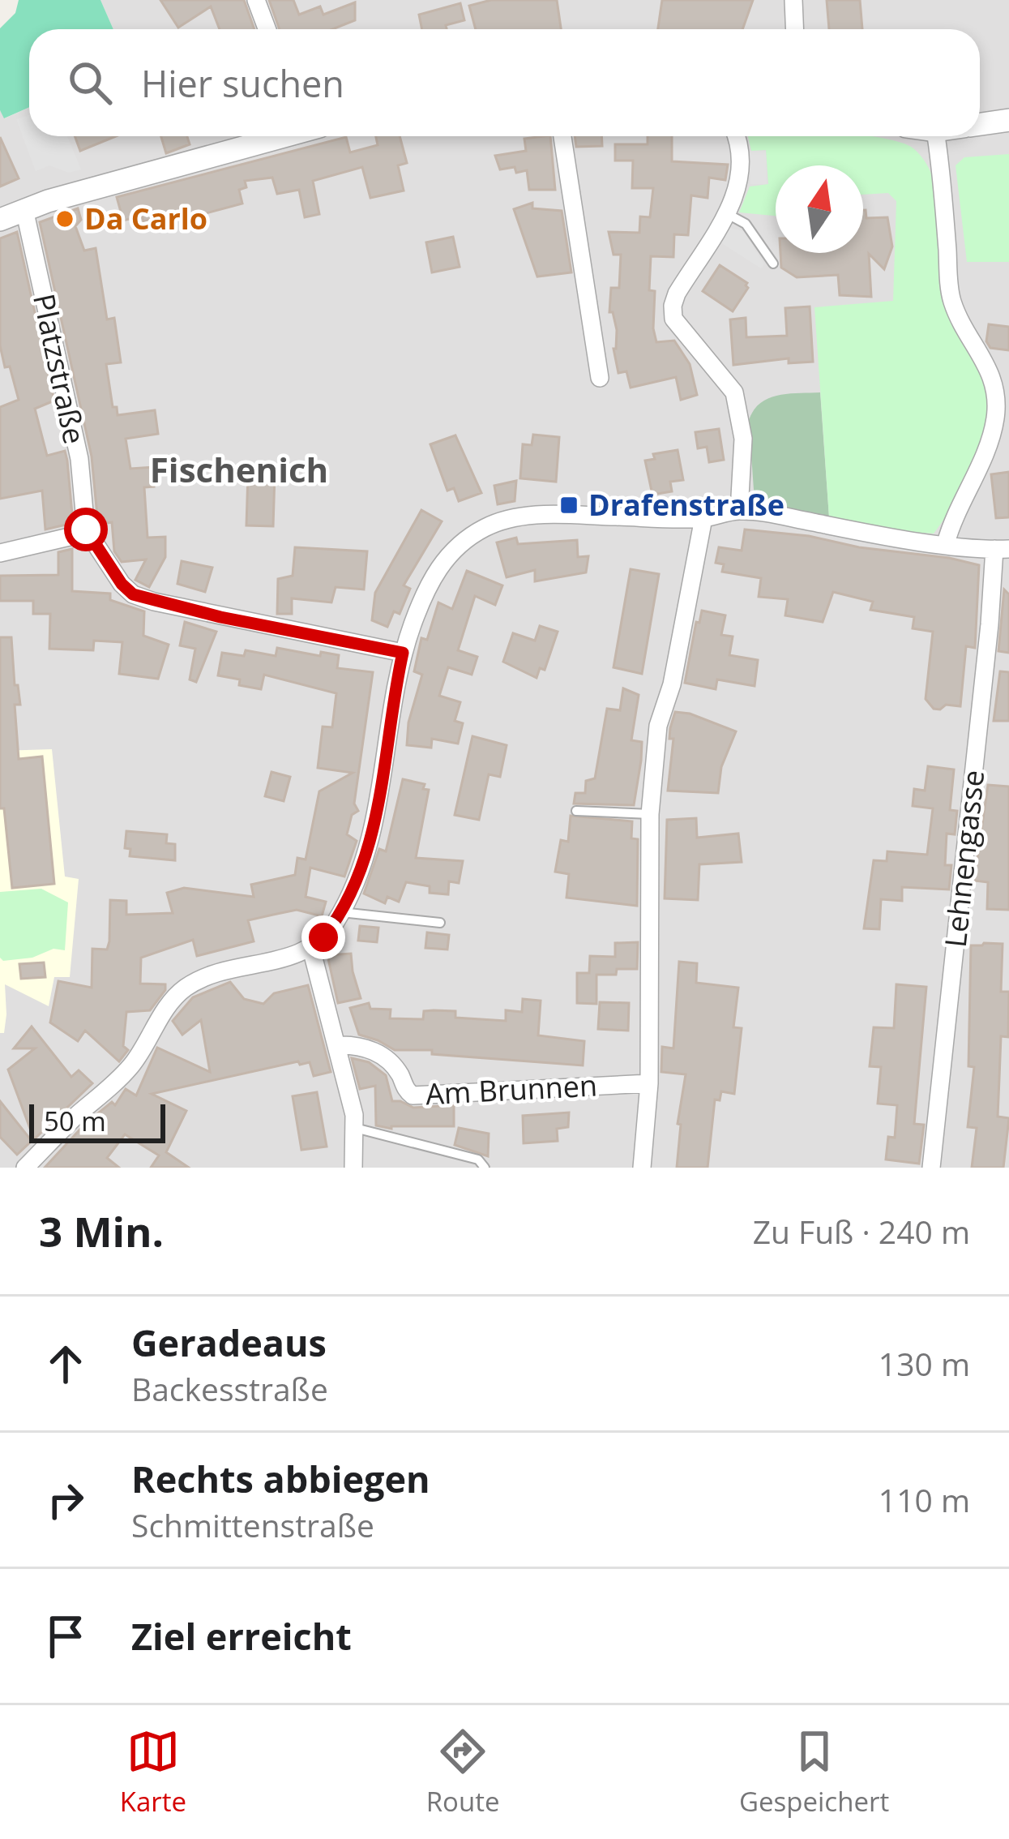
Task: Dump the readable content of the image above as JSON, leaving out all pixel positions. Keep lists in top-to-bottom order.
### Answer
{
  "streets": {
    "street": ["Platzstraße", "Lehnengasse", "Am Brunnen"]
  },
  "districts": ["Fischenich"],
  "places": {
    "other": ["Da Carlo"],
    "transit": ["Drafenstraße"]
  },
  "scale_bar": "50 m",
  "north": "top",
  "page": {
    "search": "Hier suchen",
    "scale": "50 m",
    "heading": ["3 Min.", "Zu Fuß · 240 m"],
    "list": [
      ["Geradeaus", "Backesstraße", "130 m"],
      ["Rechts abbiegen", "Schmittenstraße", "110 m"],
      "Ziel erreicht"
    ],
    "nav": ["Karte", "Route", "Gespeichert"]
  }
}
